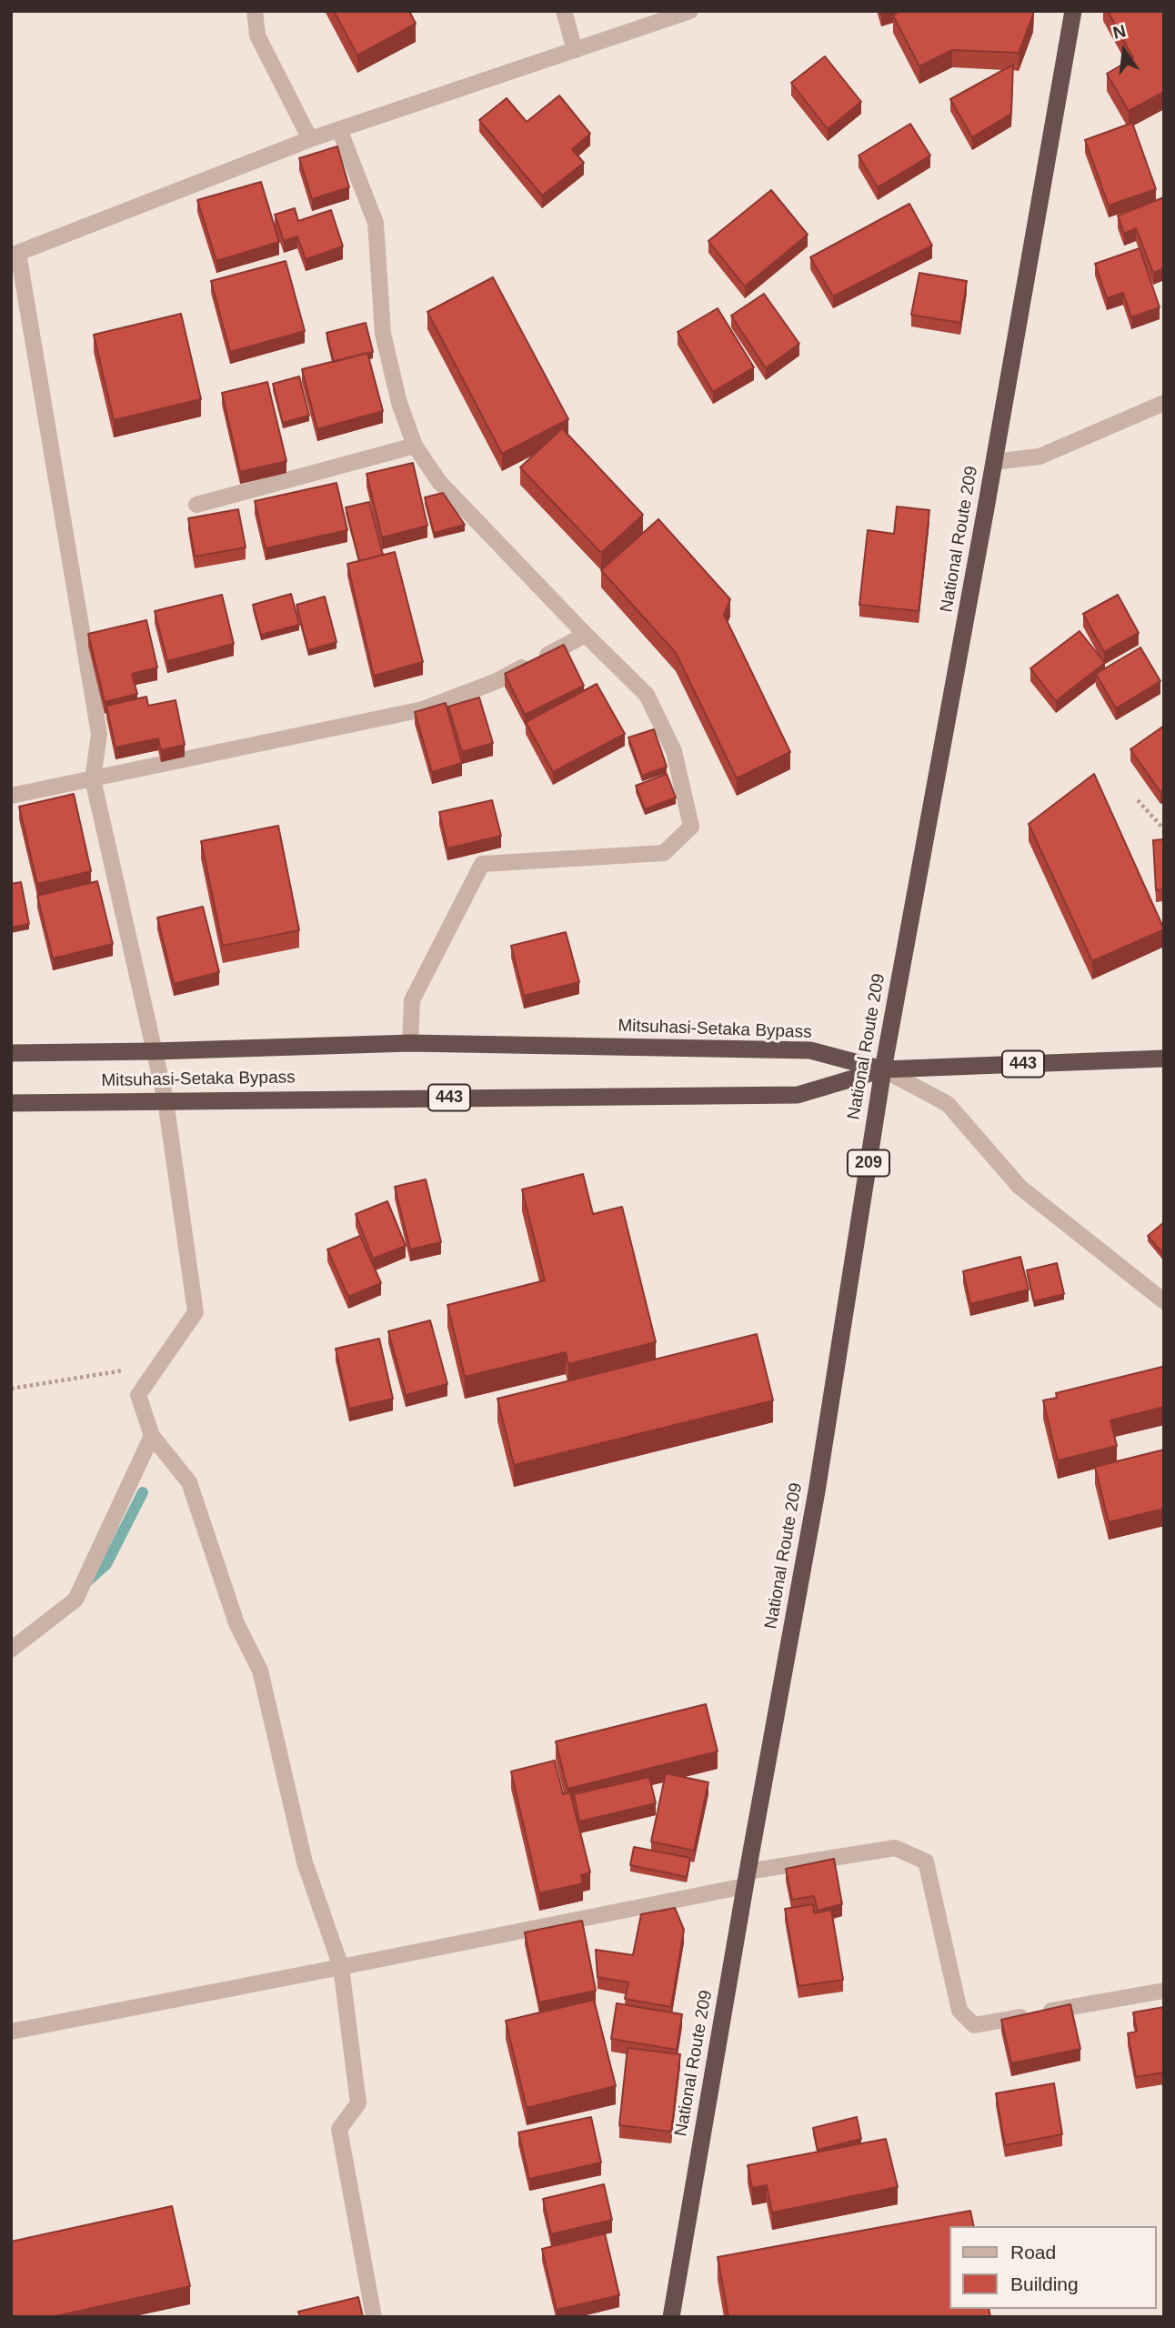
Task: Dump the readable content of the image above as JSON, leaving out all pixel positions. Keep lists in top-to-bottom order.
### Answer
{
  "streets": {
    "highway": [
      "National Route 209",
      "Mitsuhasi-Setaka Bypass",
      "443",
      "209"
    ]
  },
  "crossings": [
    ["National Route 209", "Mitsuhasi-Setaka Bypass"],
    ["National Route 209", "443"],
    ["Mitsuhasi-Setaka Bypass", "443"]
  ],
  "legend": ["Road", "Building"],
  "north": "top"
}
